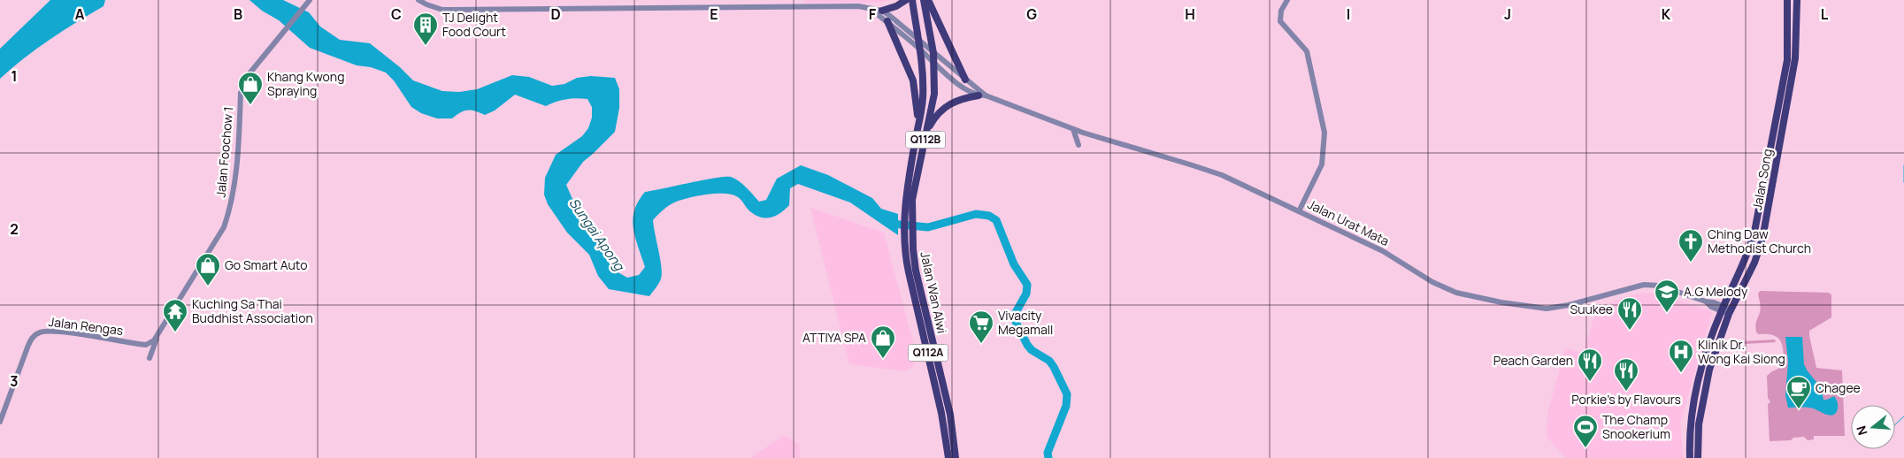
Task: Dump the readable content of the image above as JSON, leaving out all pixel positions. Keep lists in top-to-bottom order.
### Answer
{
  "streets": {
    "main road": [
      "Q112B",
      "Jalan Song",
      "Jalan Wan Alwi",
      "Q112A"
    ],
    "street": ["Jalan Foochow 1", "Jalan Urat Mata", "Jalan Rengas"]
  },
  "crossings": [
    ["Jalan Foochow 1", "Jalan Rengas"],
    ["Jalan Song", "Jalan Urat Mata"]
  ],
  "water": ["Sungai Apong"],
  "places": {
    "building": ["TJ Delight Food Court"],
    "shop": ["Khang Kwong Spraying", "Go Smart Auto", "ATTIYA SPA"],
    "church": ["Ching Daw Methodist Church"],
    "school or university": ["A.G Melody"],
    "restaurant": ["Suukee", "Peach Garden", "Porkie's by Flavours"],
    "temple": ["Kuching Sa Thai Buddhist Association"],
    "supermarket": ["Vivacity Megamall"],
    "hospital": ["Klinik Dr. Wong Kai Siong"],
    "cafe": ["Chagee"],
    "sports": ["The Champ Snookerium"]
  },
  "north": "left",
  "grid": {
    "columns": [
      "A",
      "B",
      "C",
      "D",
      "E",
      "F",
      "G",
      "H",
      "I",
      "J",
      "K",
      "L"
    ],
    "rows": ["1", "2", "3"]
  }
}
